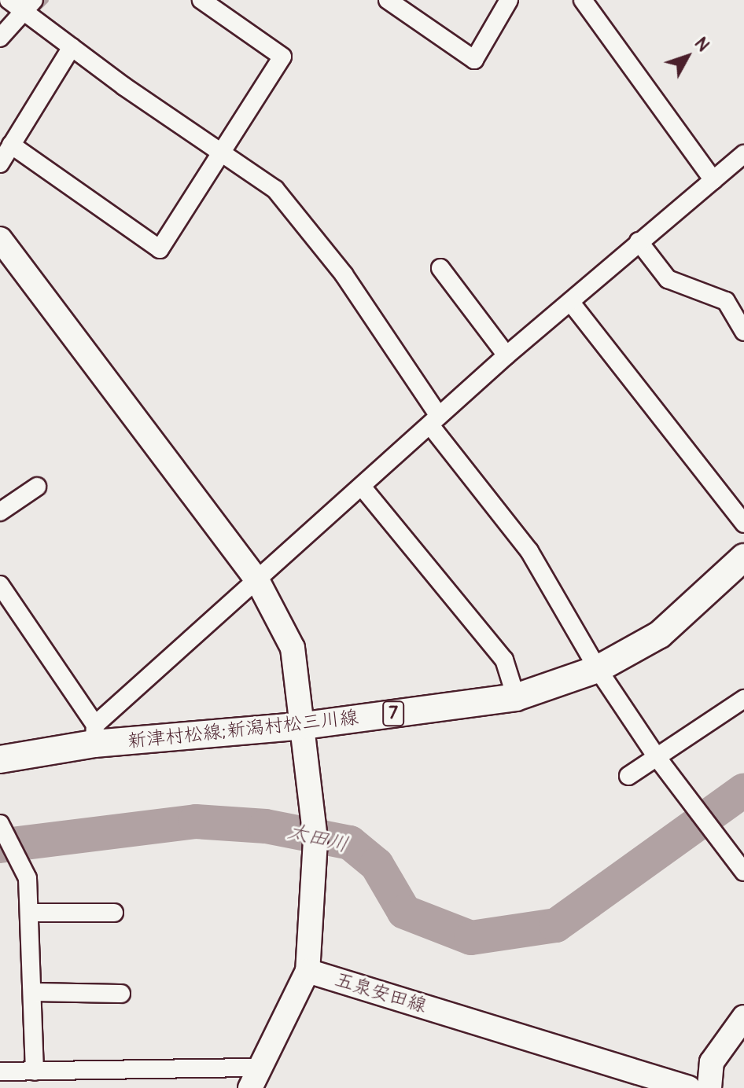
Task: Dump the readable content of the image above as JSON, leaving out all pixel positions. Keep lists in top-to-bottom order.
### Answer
{
  "streets": {
    "main road": ["7", "新津村松線;新潟村松三川線"],
    "street": ["五泉安田線"]
  },
  "water": ["太田川"],
  "north": "top right"
}
